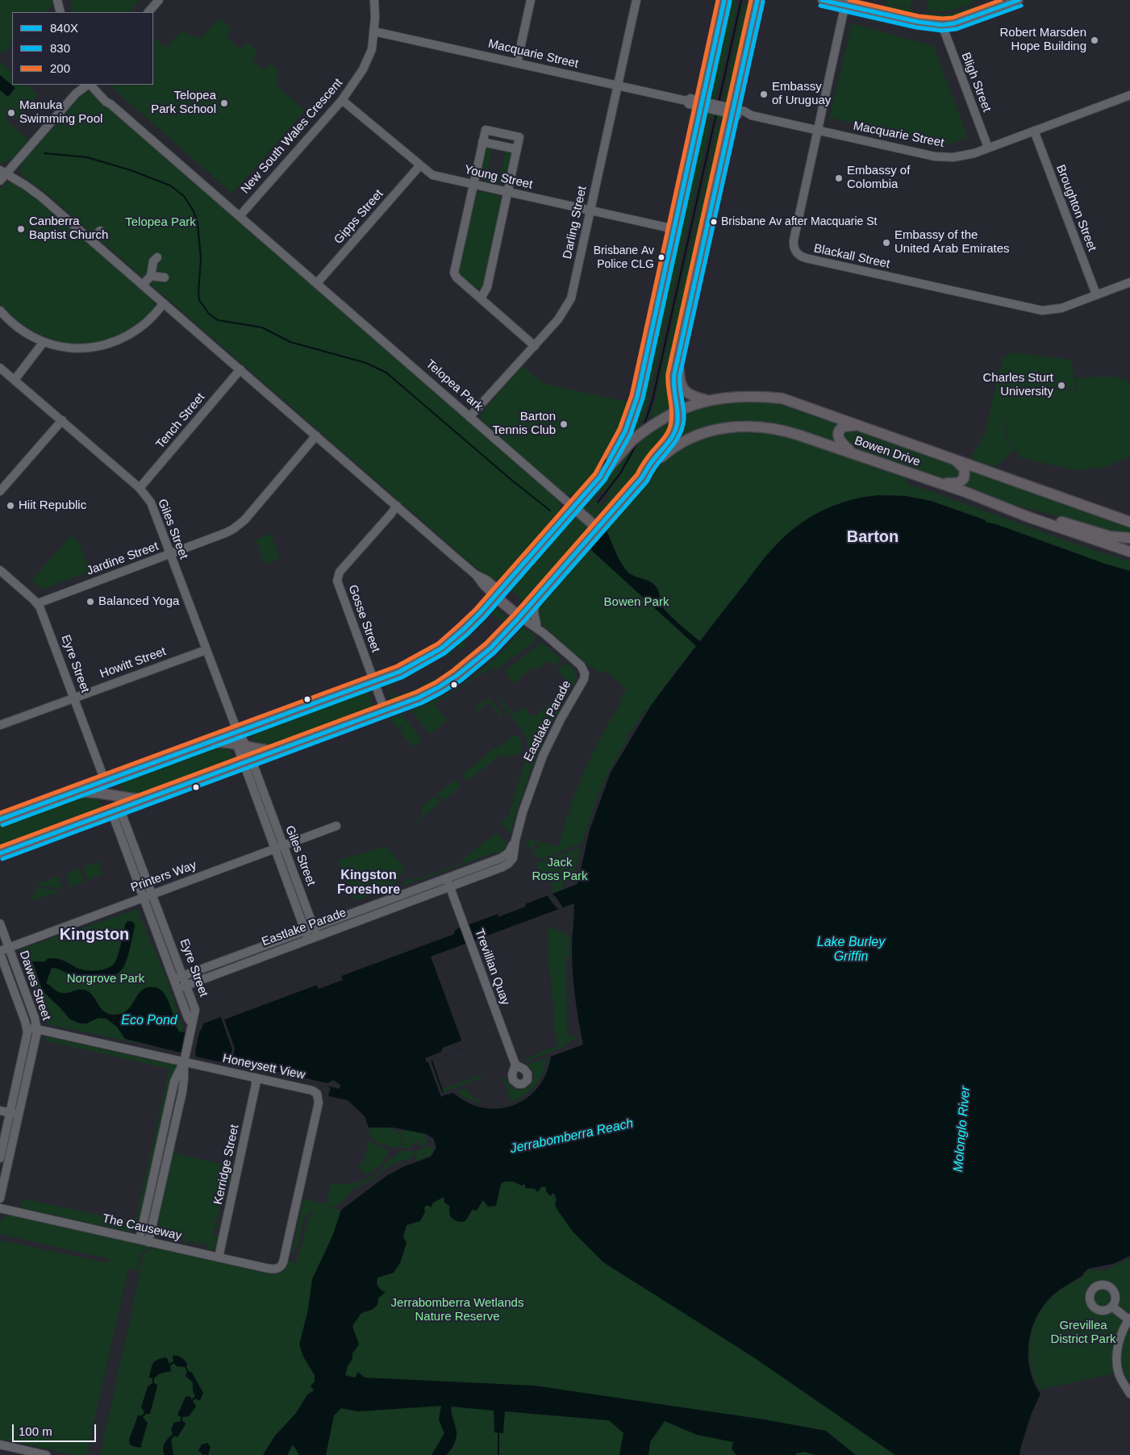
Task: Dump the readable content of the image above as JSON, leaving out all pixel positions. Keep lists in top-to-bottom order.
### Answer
{
  "streets": {
    "main road": [
      "Telopea Park",
      "Bowen Drive",
      "Eyre Street",
      "Eastlake Parade"
    ],
    "street": [
      "Macquarie Street",
      "Bligh Street",
      "New South Wales Crescent",
      "Young Street",
      "Broughton Street",
      "Gipps Street",
      "Darling Street",
      "Blackall Street",
      "Tench Street",
      "Giles Street",
      "Jardine Street",
      "Gosse Street",
      "Howitt Street",
      "Printers Way",
      "Trevillian Quay",
      "Dawes Street",
      "Honeysett View",
      "Kerridge Street",
      "The Causeway"
    ]
  },
  "crossings": [
    ["Macquarie Street", "Bligh Street"],
    ["Macquarie Street", "New South Wales Crescent"],
    ["Macquarie Street", "Broughton Street"],
    ["Macquarie Street", "Darling Street"],
    ["Macquarie Street", "Blackall Street"],
    ["New South Wales Crescent", "Young Street"],
    ["New South Wales Crescent", "Telopea Park"],
    ["Young Street", "Gipps Street"],
    ["Young Street", "Darling Street"],
    ["Broughton Street", "Blackall Street"],
    ["Gipps Street", "Telopea Park"],
    ["Darling Street", "Telopea Park"],
    ["Tench Street", "Giles Street"],
    ["Giles Street", "Jardine Street"],
    ["Giles Street", "Howitt Street"],
    ["Giles Street", "Eastlake Parade"],
    ["Giles Street", "Printers Way"],
    ["Jardine Street", "Eyre Street"],
    ["Howitt Street", "Eyre Street"],
    ["Eyre Street", "Eastlake Parade"],
    ["Eyre Street", "Printers Way"],
    ["Eyre Street", "Honeysett View"],
    ["Eyre Street", "The Causeway"],
    ["Eastlake Parade", "Trevillian Quay"],
    ["Printers Way", "Dawes Street"],
    ["Dawes Street", "Honeysett View"],
    ["Honeysett View", "Kerridge Street"],
    ["Honeysett View", "The Causeway"],
    ["Kerridge Street", "The Causeway"]
  ],
  "districts": ["Barton", "Kingston Foreshore", "Kingston"],
  "water": [
    "Lake Burley Griffin",
    "Eco Pond",
    "Molonglo River",
    "Jerrabomberra Reach"
  ],
  "parks": [
    "Telopea Park",
    "Bowen Park",
    "Jack Ross Park",
    "Norgrove Park",
    "Jerrabomberra Wetlands Nature Reserve",
    "Grevillea District Park"
  ],
  "places": [
    "Robert Marsden Hope Building",
    "Embassy of Uruguay",
    "Telopea Park School",
    "Manuka Swimming Pool",
    "Embassy of Colombia",
    "Brisbane Av after Macquarie St",
    "Canberra Baptist Church",
    "Embassy of the United Arab Emirates",
    "Brisbane Av Police CLG",
    "Charles Sturt University",
    "Barton Tennis Club",
    "Hiit Republic",
    "Balanced Yoga"
  ],
  "lines": ["transit line 840X", "transit line 200", "transit line 830"],
  "legend": ["840X", "830", "200"],
  "scale_bar": "100 m"
}
